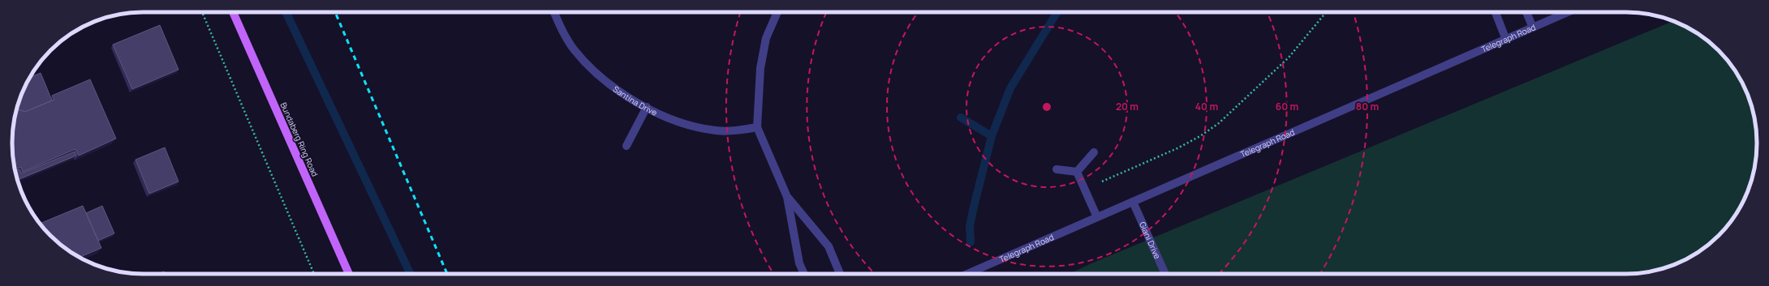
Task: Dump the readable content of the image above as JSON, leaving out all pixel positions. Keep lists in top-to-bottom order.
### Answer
{
  "streets": {
    "main road": ["Bundaberg Ring Road"],
    "street": ["Telegraph Road", "Santina Drive", "Giani Drive"]
  },
  "crossings": [
    ["Telegraph Road", "Giani Drive"]
  ],
  "rings": [
    "20 m",
    "40 m",
    "60 m",
    "80 m"
  ]
}
